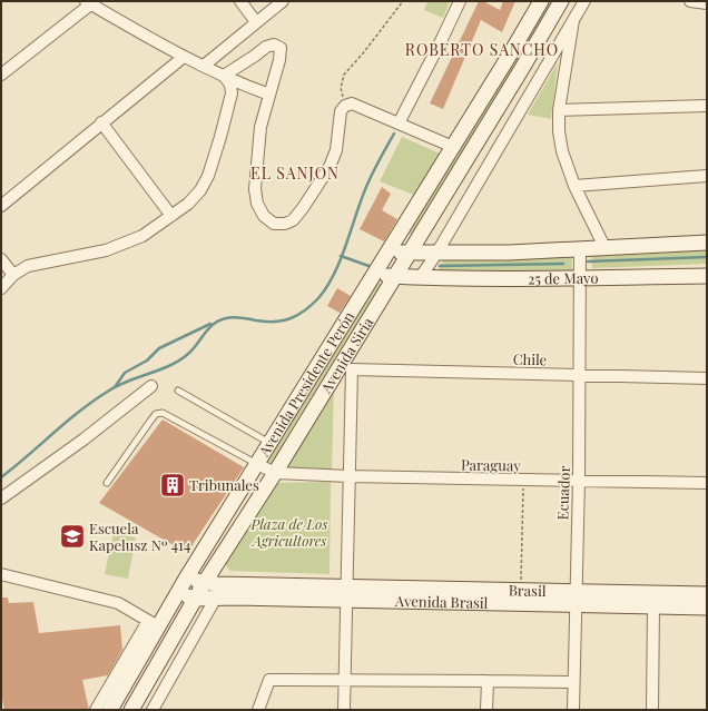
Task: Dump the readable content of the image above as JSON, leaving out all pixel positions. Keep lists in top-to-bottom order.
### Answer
{
  "streets": {
    "street": [
      "25 de Mayo",
      "Avenida Siria",
      "Chile",
      "Avenida Presidente Perón",
      "Paraguay",
      "Ecuador",
      "Brasil",
      "Avenida Brasil"
    ]
  },
  "crossings": [
    ["25 de Mayo", "Avenida Siria"],
    ["25 de Mayo", "Avenida Presidente Perón"],
    ["25 de Mayo", "Ecuador"],
    ["Avenida Siria", "Paraguay"],
    ["Avenida Siria", "Avenida Brasil"],
    ["Chile", "Ecuador"],
    ["Avenida Presidente Perón", "Avenida Brasil"],
    ["Paraguay", "Ecuador"],
    ["Ecuador", "Brasil"],
    ["Ecuador", "Avenida Brasil"],
    ["Brasil", "Avenida Brasil"]
  ],
  "districts": ["ROBERTO SANCHO", "EL SANJON"],
  "parks": ["Plaza de Los Agricultores"],
  "places": {
    "building": ["Tribunales"],
    "school or university": ["Escuela Kapelusz Nº 414"]
  }
}
